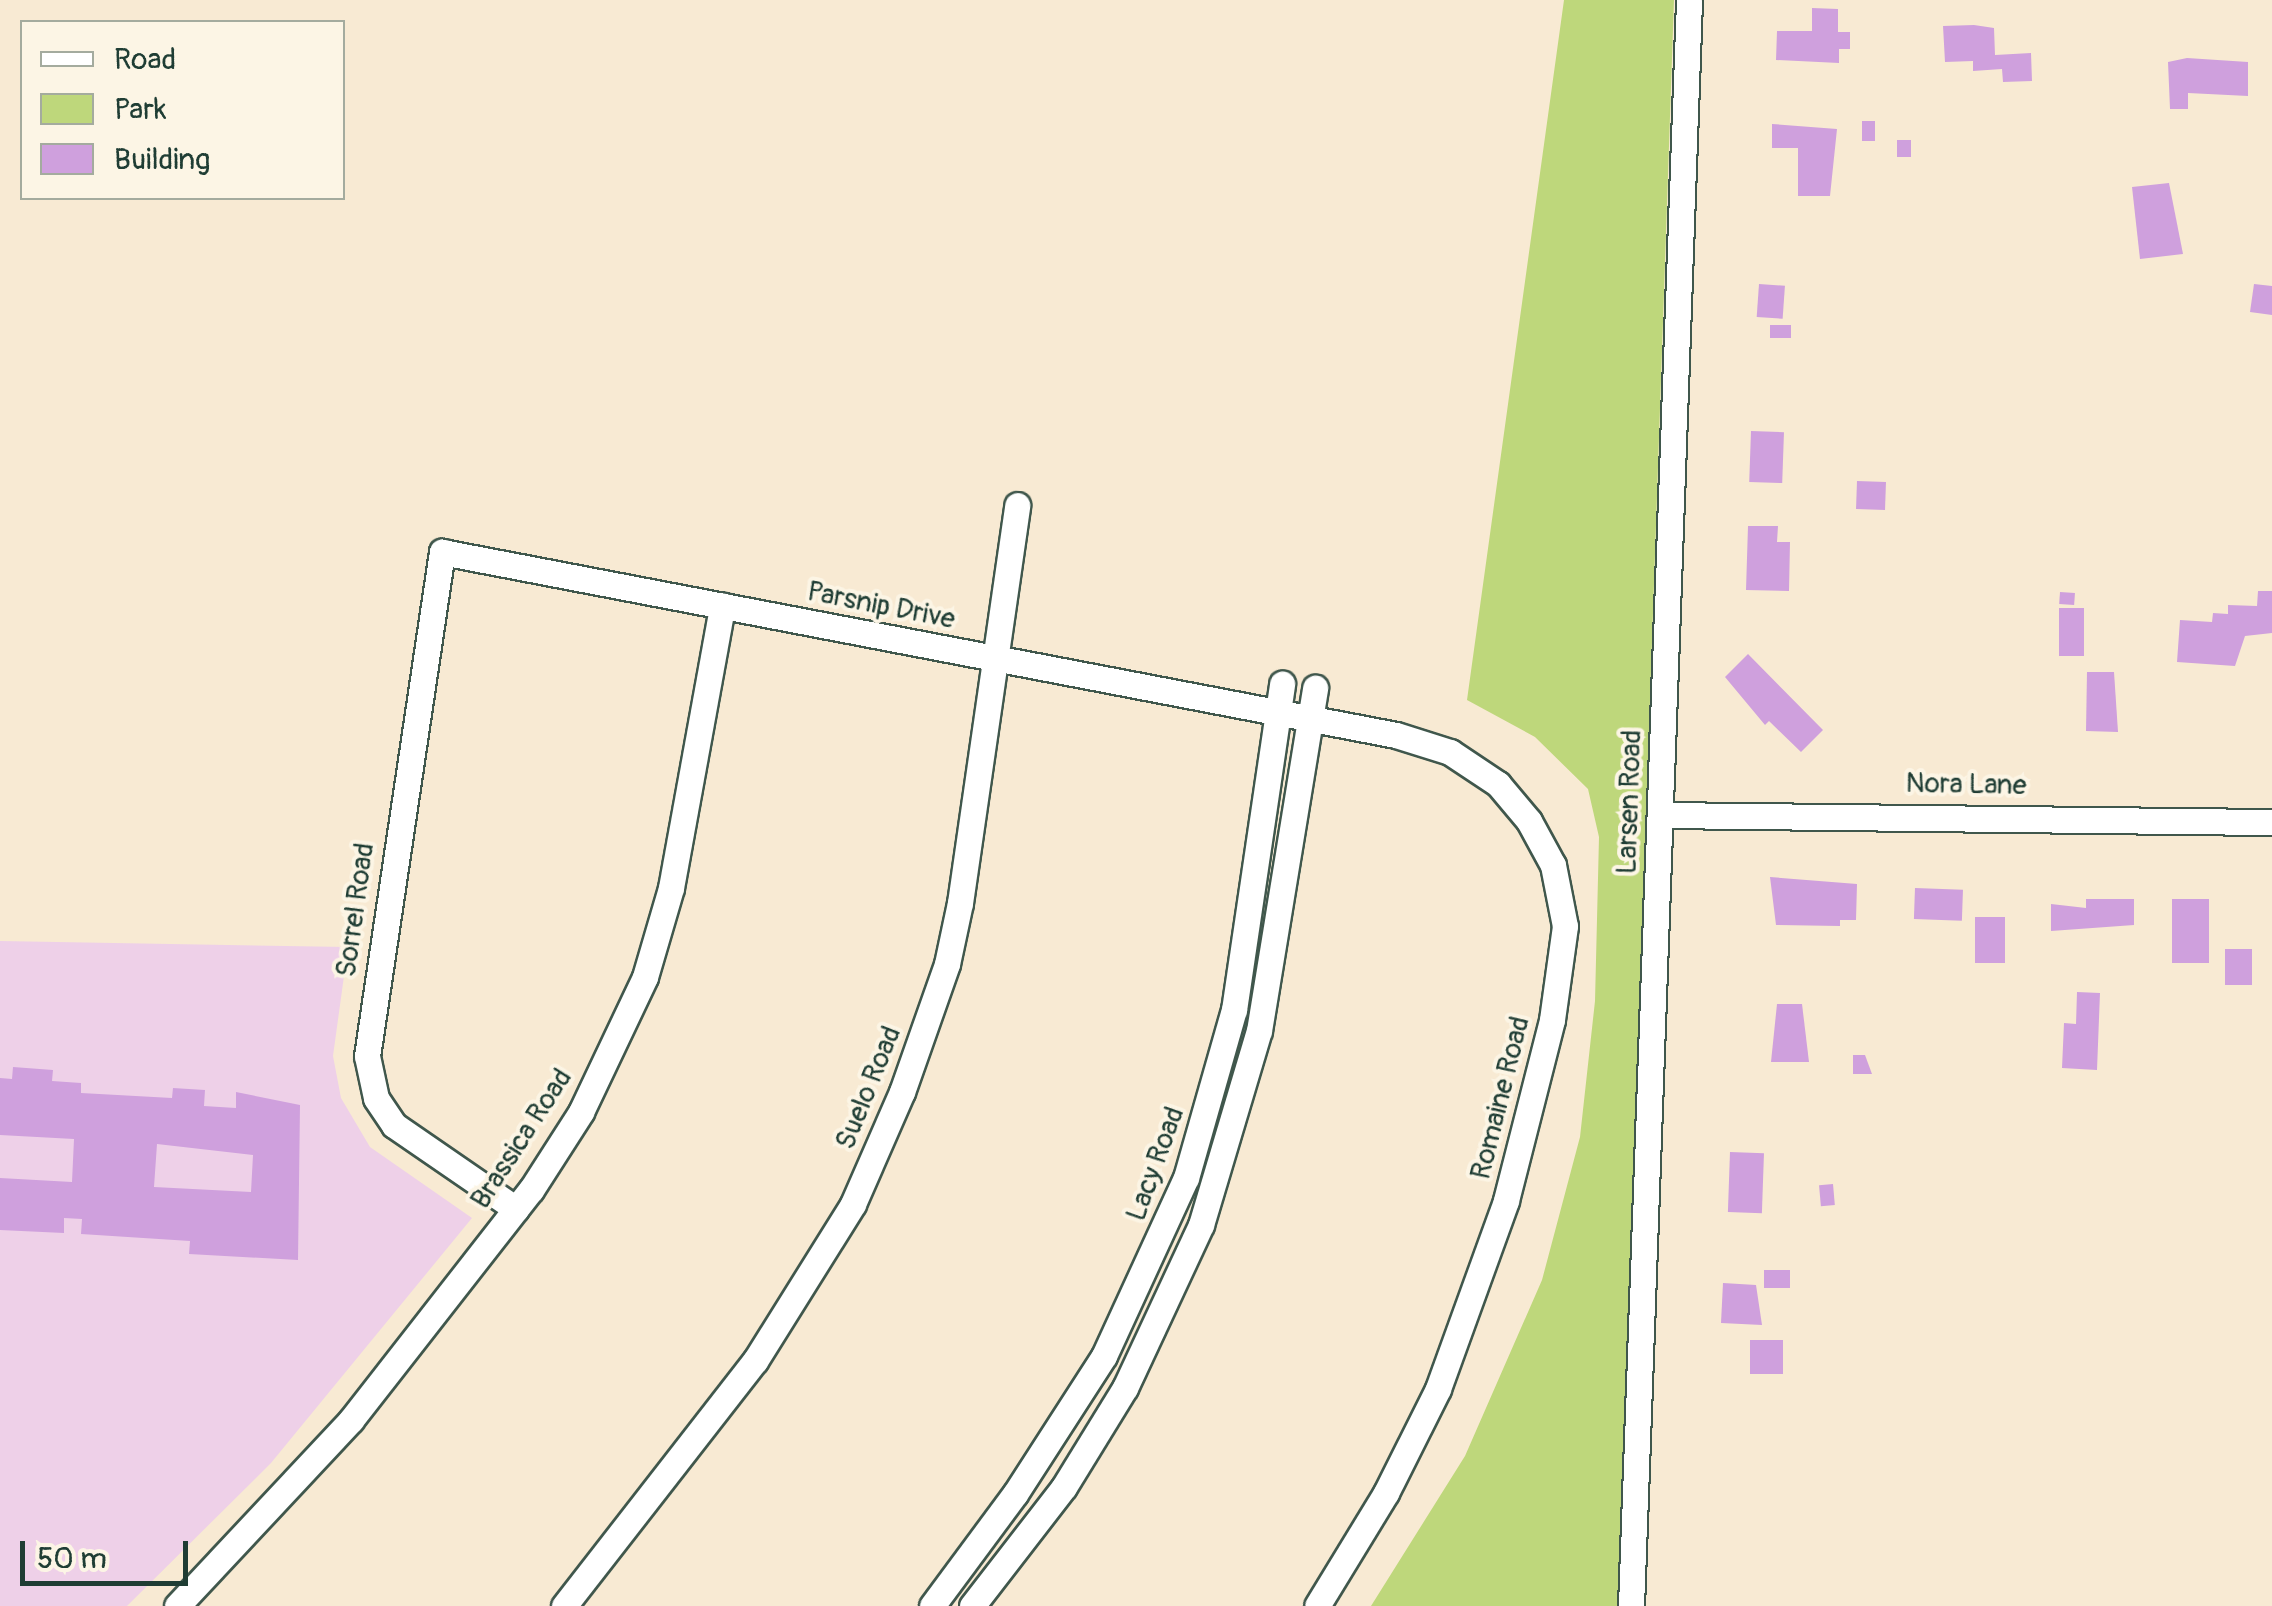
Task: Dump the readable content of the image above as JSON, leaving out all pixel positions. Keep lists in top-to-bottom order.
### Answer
{
  "streets": {
    "street": [
      "Parsnip Drive",
      "Nora Lane",
      "Larsen Road",
      "Sorrel Road",
      "Suelo Road",
      "Romaine Road",
      "Brassica Road",
      "Lacy Road"
    ]
  },
  "crossings": [
    ["Parsnip Drive", "Sorrel Road"],
    ["Parsnip Drive", "Suelo Road"],
    ["Parsnip Drive", "Romaine Road"],
    ["Parsnip Drive", "Brassica Road"],
    ["Parsnip Drive", "Lacy Road"],
    ["Nora Lane", "Larsen Road"],
    ["Sorrel Road", "Brassica Road"]
  ],
  "legend": ["Road", "Park", "Building"],
  "scale_bar": "50 m"
}
